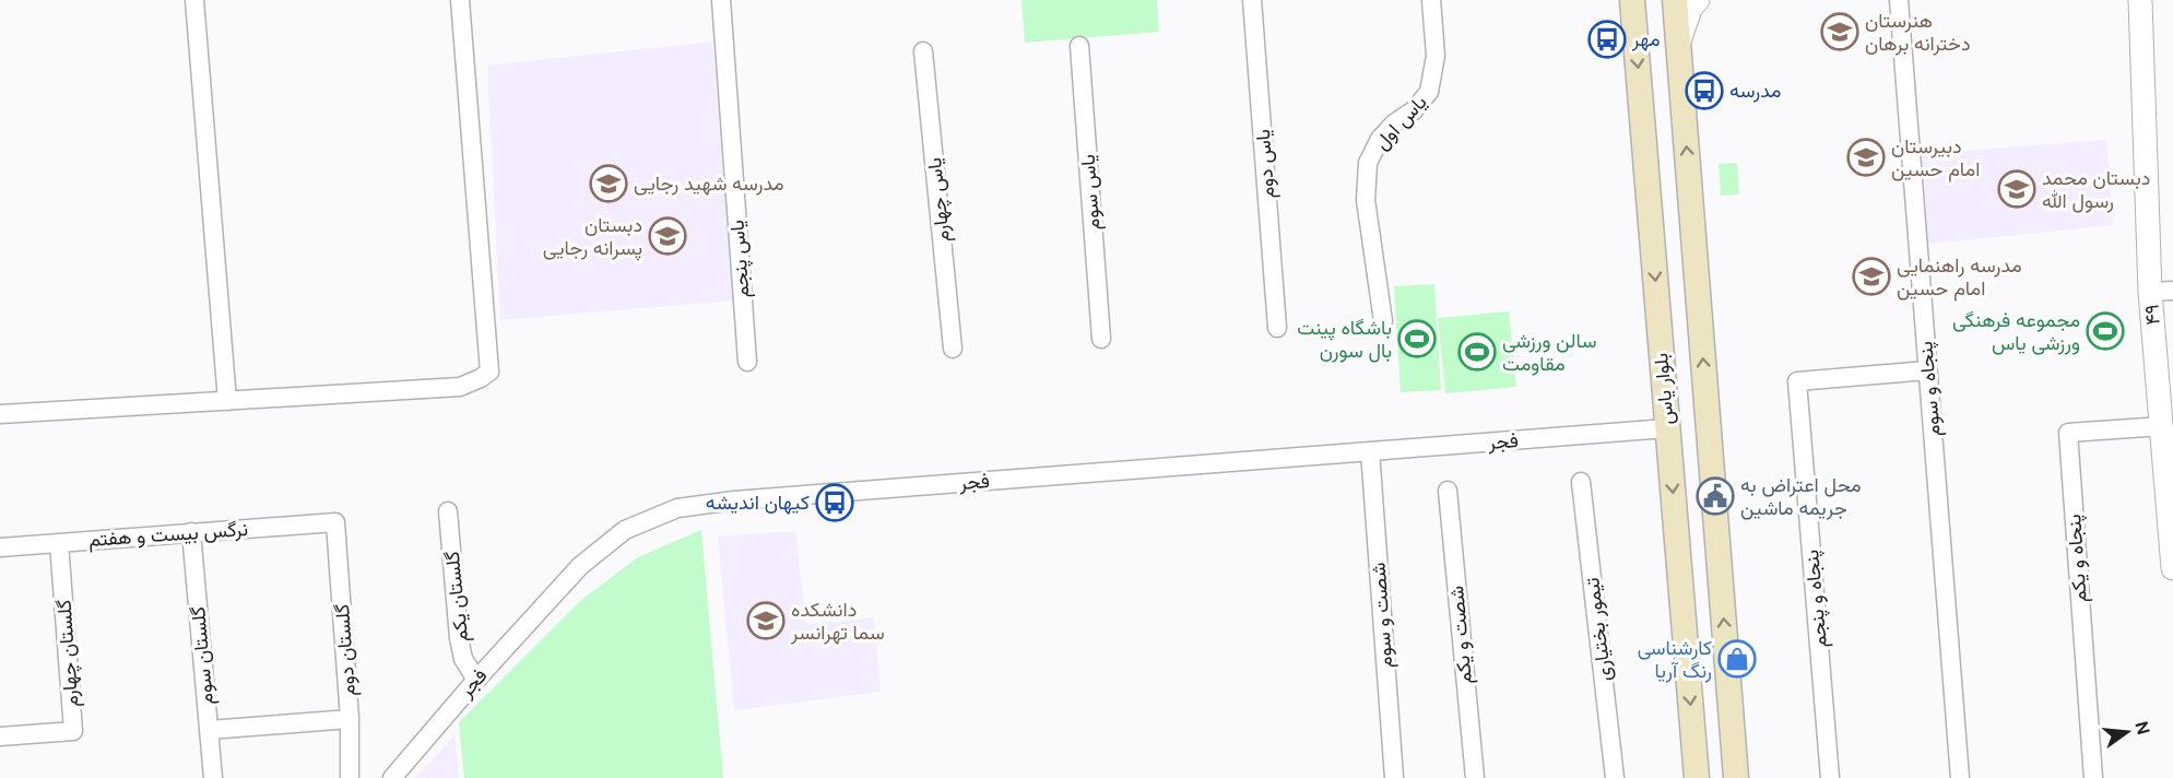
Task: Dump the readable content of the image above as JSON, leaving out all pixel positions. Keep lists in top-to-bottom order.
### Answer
{
  "streets": {
    "main road": ["بلوار یاس"],
    "street": [
      "یاس اول",
      "یاس دوم",
      "یاس سوم",
      "یاس چهارم",
      "یاس پنجم",
      "۴۹",
      "پنجاه و سوم",
      "فجر",
      "نرگس بیست و هفتم",
      "پنجاه و یکم",
      "گلستان یکم",
      "پنجاه و پنجم",
      "شصت و سوم",
      "تیمور بختیاری",
      "شصت و یکم",
      "گلستان دوم",
      "گلستان چهارم",
      "گلستان سوم"
    ]
  },
  "crossings": [
    ["۴۹", "پنجاه و یکم"],
    ["بلوار یاس", "فجر"],
    ["پنجاه و سوم", "پنجاه و پنجم"],
    ["فجر", "گلستان یکم"],
    ["فجر", "شصت و سوم"],
    ["نرگس بیست و هفتم", "گلستان دوم"],
    ["نرگس بیست و هفتم", "گلستان چهارم"],
    ["نرگس بیست و هفتم", "گلستان سوم"]
  ],
  "places": {
    "school or university": [
      "هنرستان دخترانه برهان",
      "دبیرستان امام حسین",
      "مدرسه شهید رجایی",
      "دبستان محمد رسول الله",
      "دبستان پسرانه رجایی",
      "مدرسه راهنمایی امام حسین",
      "دانشکده سما تهرانسر"
    ],
    "bus stop": ["مهر", "مدرسه", "کیهان اندیشه"],
    "sports": ["مجموعه فرهنگی ورزشی یاس", "باشگاه پینت بال سورن", "سالن ورزشی مقاومت"],
    "public building": ["محل اعتراض به جریمه ماشین"],
    "shop": ["کارشناسی رنگ آریا"]
  },
  "north": "right"
}
